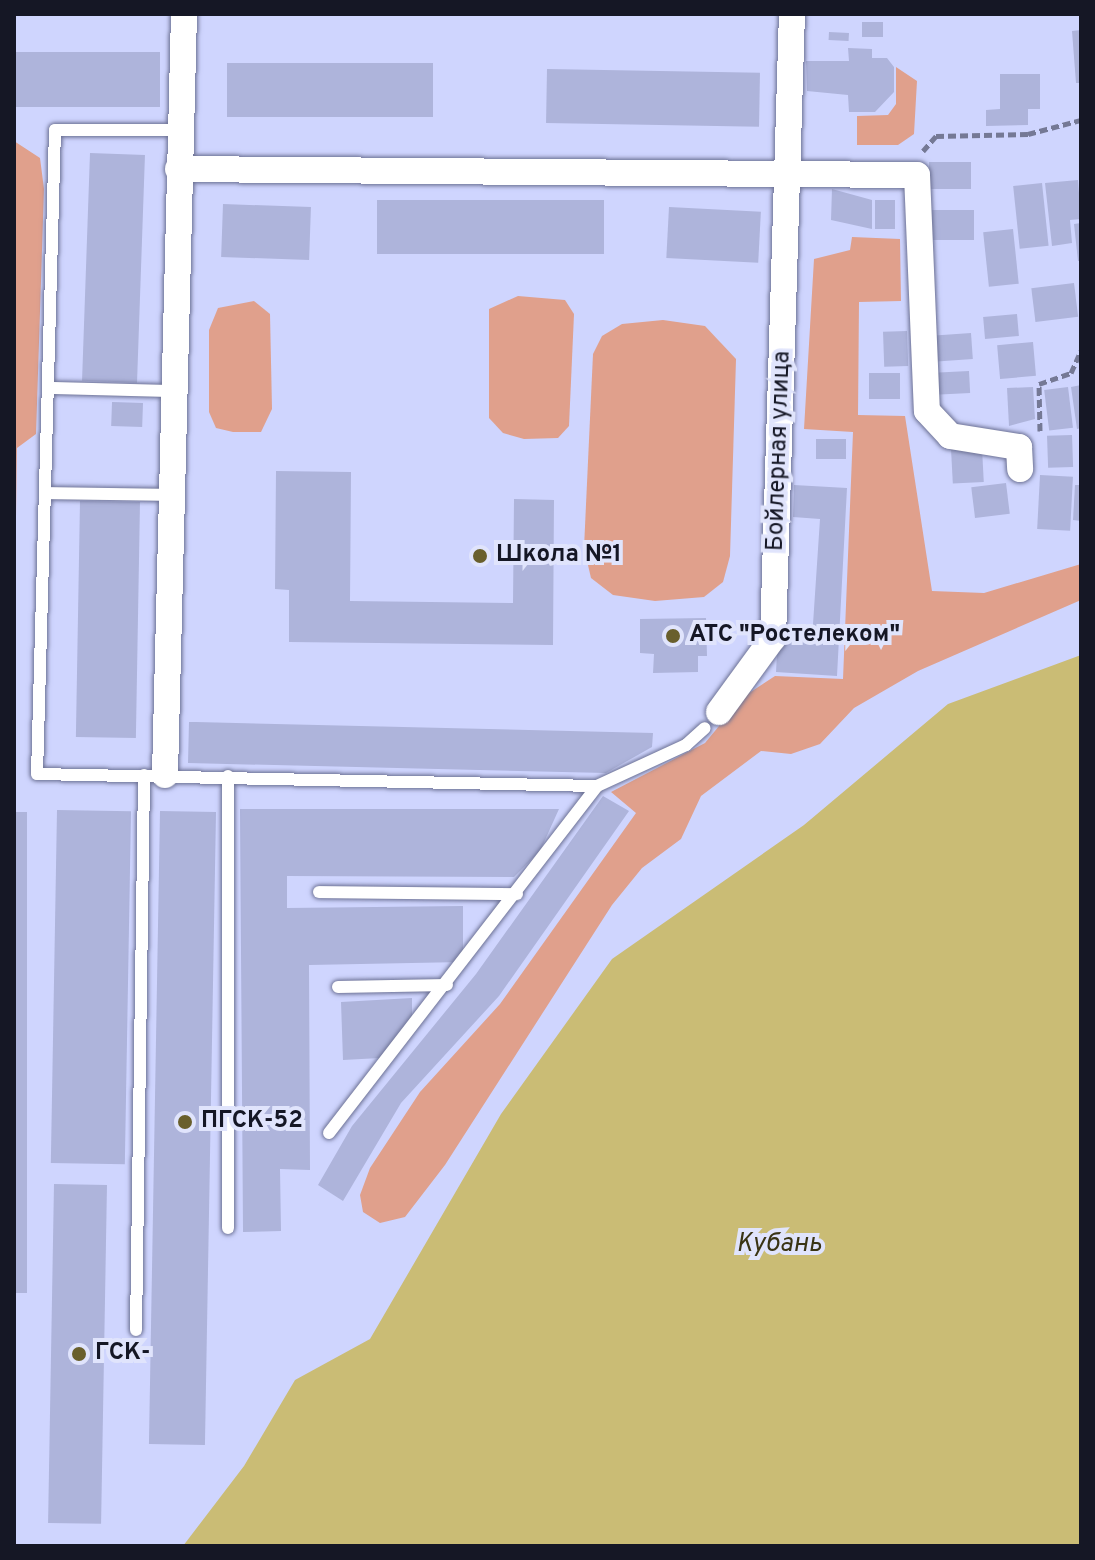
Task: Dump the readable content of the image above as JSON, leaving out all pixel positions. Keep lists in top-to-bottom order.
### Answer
{
  "streets": {
    "street": ["Бойлерная улица"]
  },
  "water": ["Кубань"],
  "places": [
    "Школа №1",
    "АТС \"Ростелеком\"",
    "ПГСК-52",
    "ГСК-"
  ]
}
